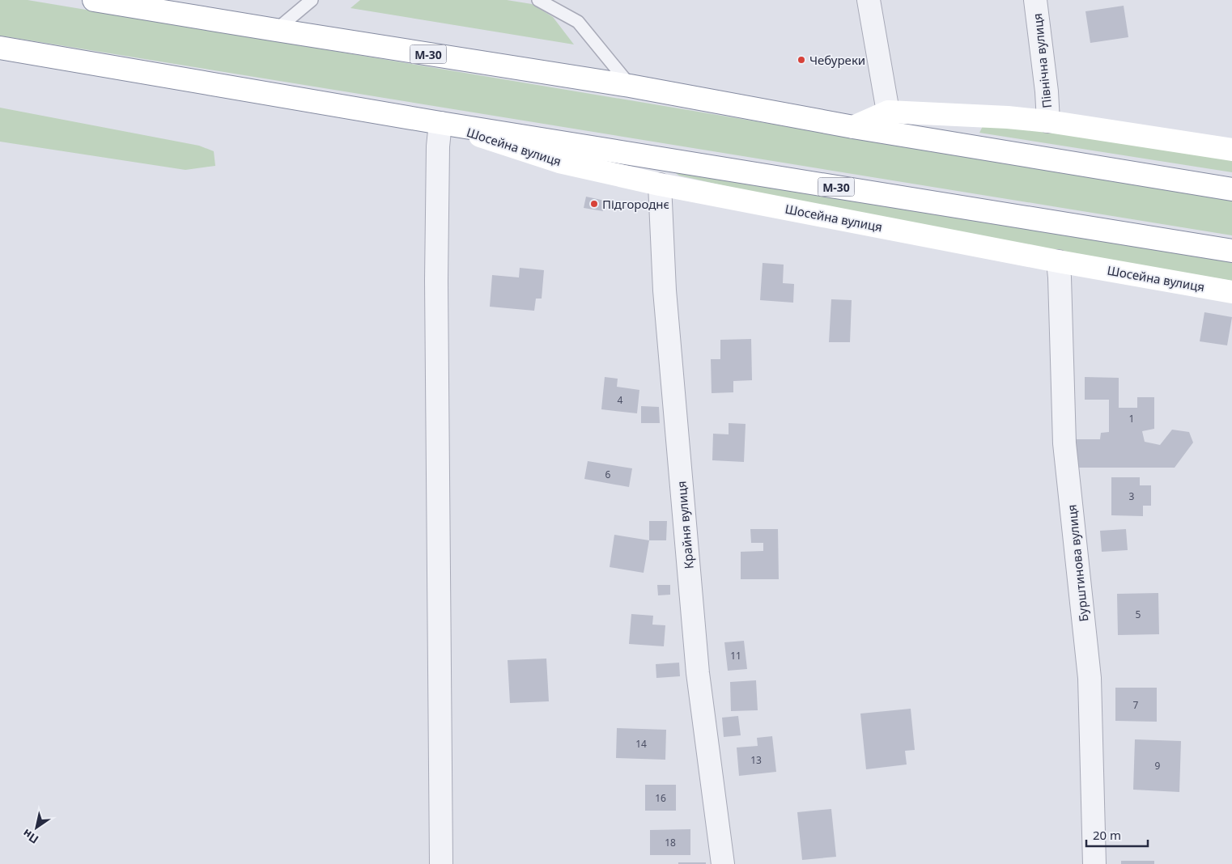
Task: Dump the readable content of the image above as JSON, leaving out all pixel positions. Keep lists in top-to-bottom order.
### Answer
{
  "streets": {
    "main road": ["М-30", "Шосейна вулиця"],
    "street": ["Північна вулиця", "Крайня вулиця", "Бурштинова вулиця"]
  },
  "crossings": [
    ["М-30", "Шосейна вулиця"],
    ["Шосейна вулиця", "Крайня вулиця"],
    ["Шосейна вулиця", "Бурштинова вулиця"]
  ],
  "places": ["Чебуреки", "Підгороднє"],
  "house_numbers": [
    "4",
    "1",
    "6",
    "3",
    "5",
    "11",
    "7",
    "14",
    "13",
    "9",
    "16",
    "18"
  ],
  "scale_bar": "20 m",
  "north": "bottom left"
}
